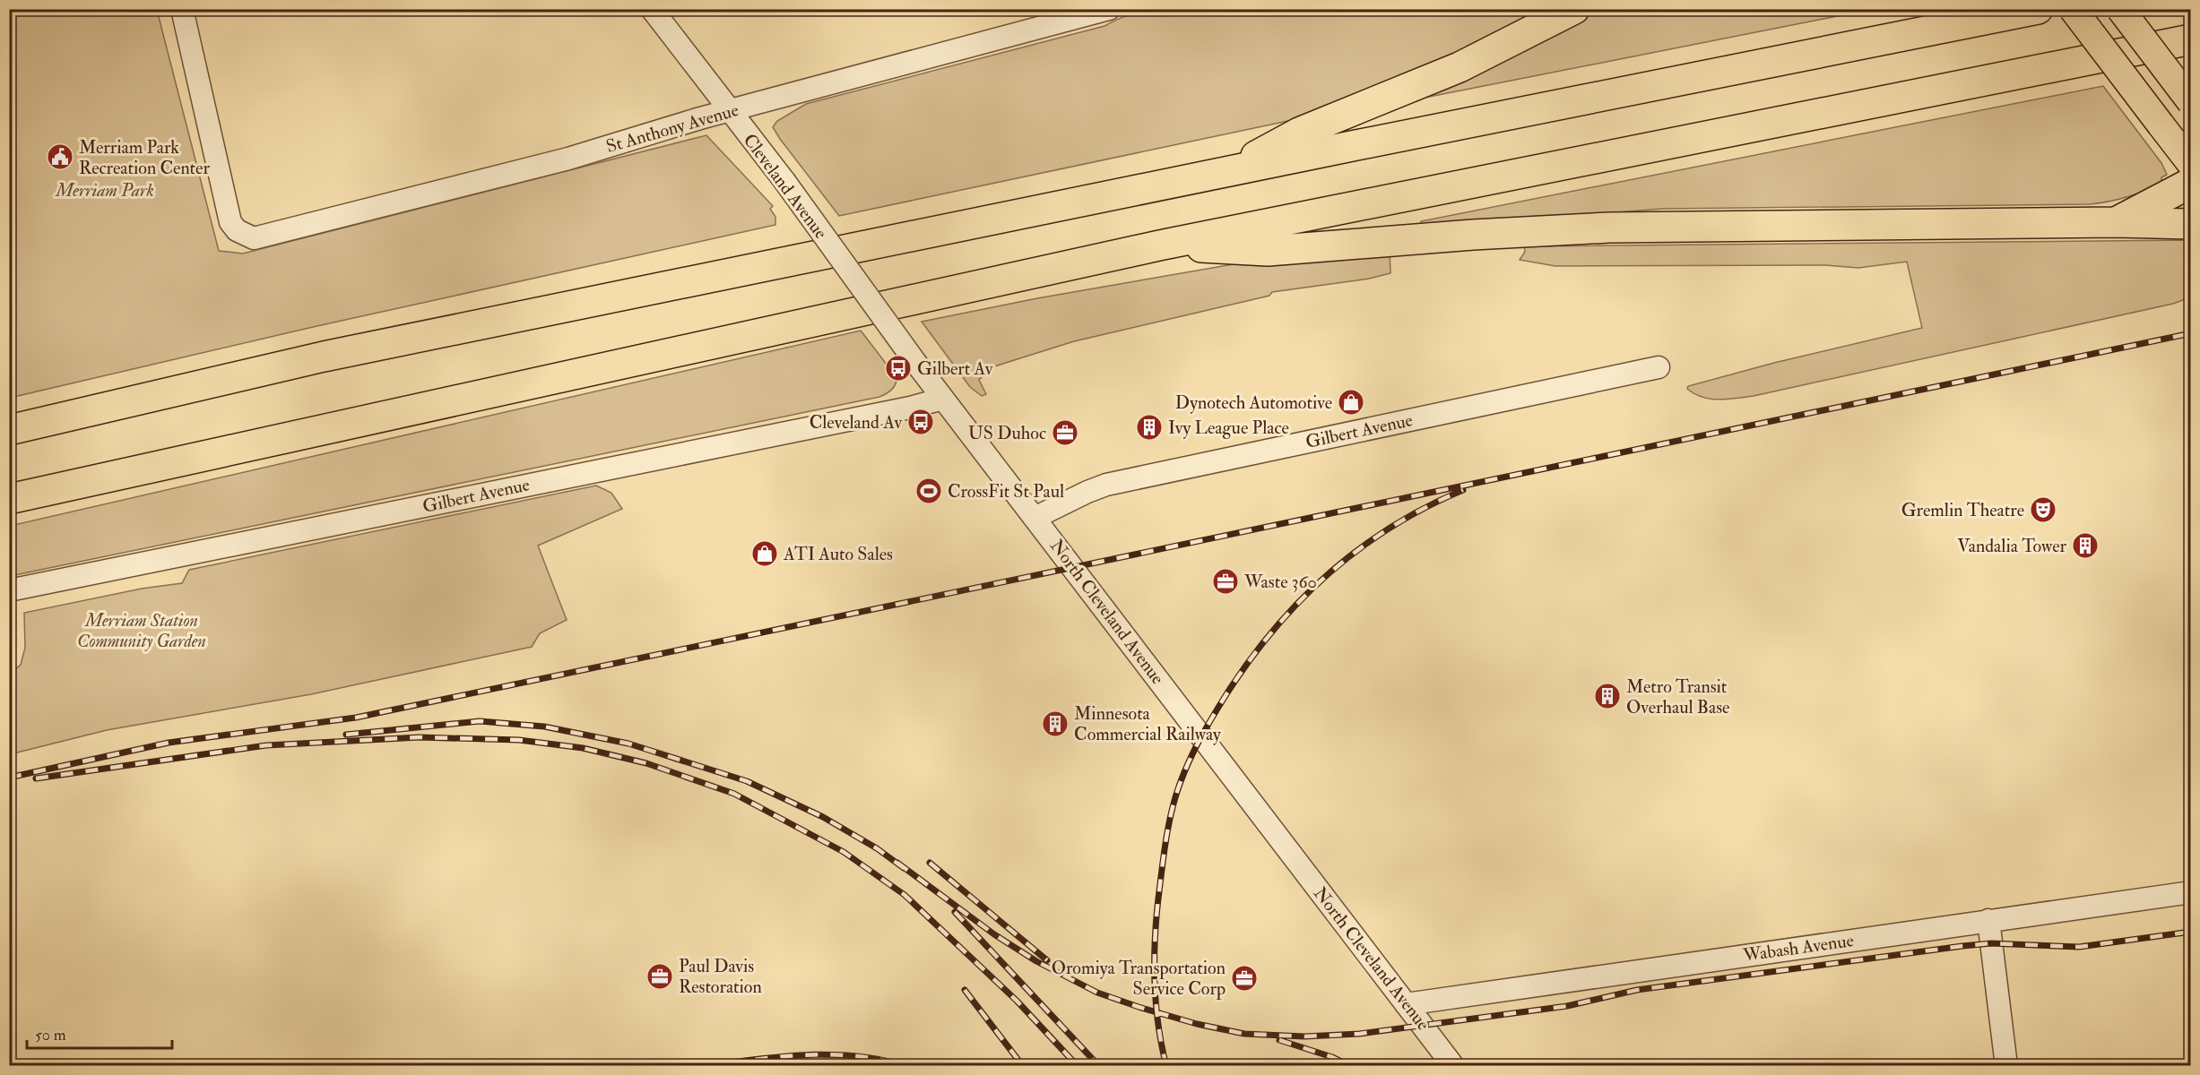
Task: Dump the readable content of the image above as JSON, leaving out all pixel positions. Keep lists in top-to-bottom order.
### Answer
{
  "streets": {
    "street": [
      "St Anthony Avenue",
      "Cleveland Avenue",
      "Gilbert Avenue",
      "North Cleveland Avenue",
      "Wabash Avenue"
    ]
  },
  "crossings": [
    ["St Anthony Avenue", "Cleveland Avenue"],
    ["Cleveland Avenue", "North Cleveland Avenue"],
    ["Gilbert Avenue", "North Cleveland Avenue"],
    ["North Cleveland Avenue", "Wabash Avenue"]
  ],
  "parks": ["Merriam Park", "Merriam Station Community Garden"],
  "places": {
    "public building": ["Merriam Park Recreation Center"],
    "bus stop": ["Gilbert Av", "Cleveland Av"],
    "shop": ["Dynotech Automotive", "ATI Auto Sales"],
    "building": [
      "Ivy League Place",
      "Vandalia Tower",
      "Metro Transit Overhaul Base",
      "Minnesota Commercial Railway"
    ],
    "office": [
      "US Duhoc",
      "Waste 360",
      "Paul Davis Restoration",
      "Oromiya Transportation Service Corp"
    ],
    "sports": ["CrossFit St Paul"],
    "theatre": ["Gremlin Theatre"]
  },
  "scale_bar": "50 m"
}
